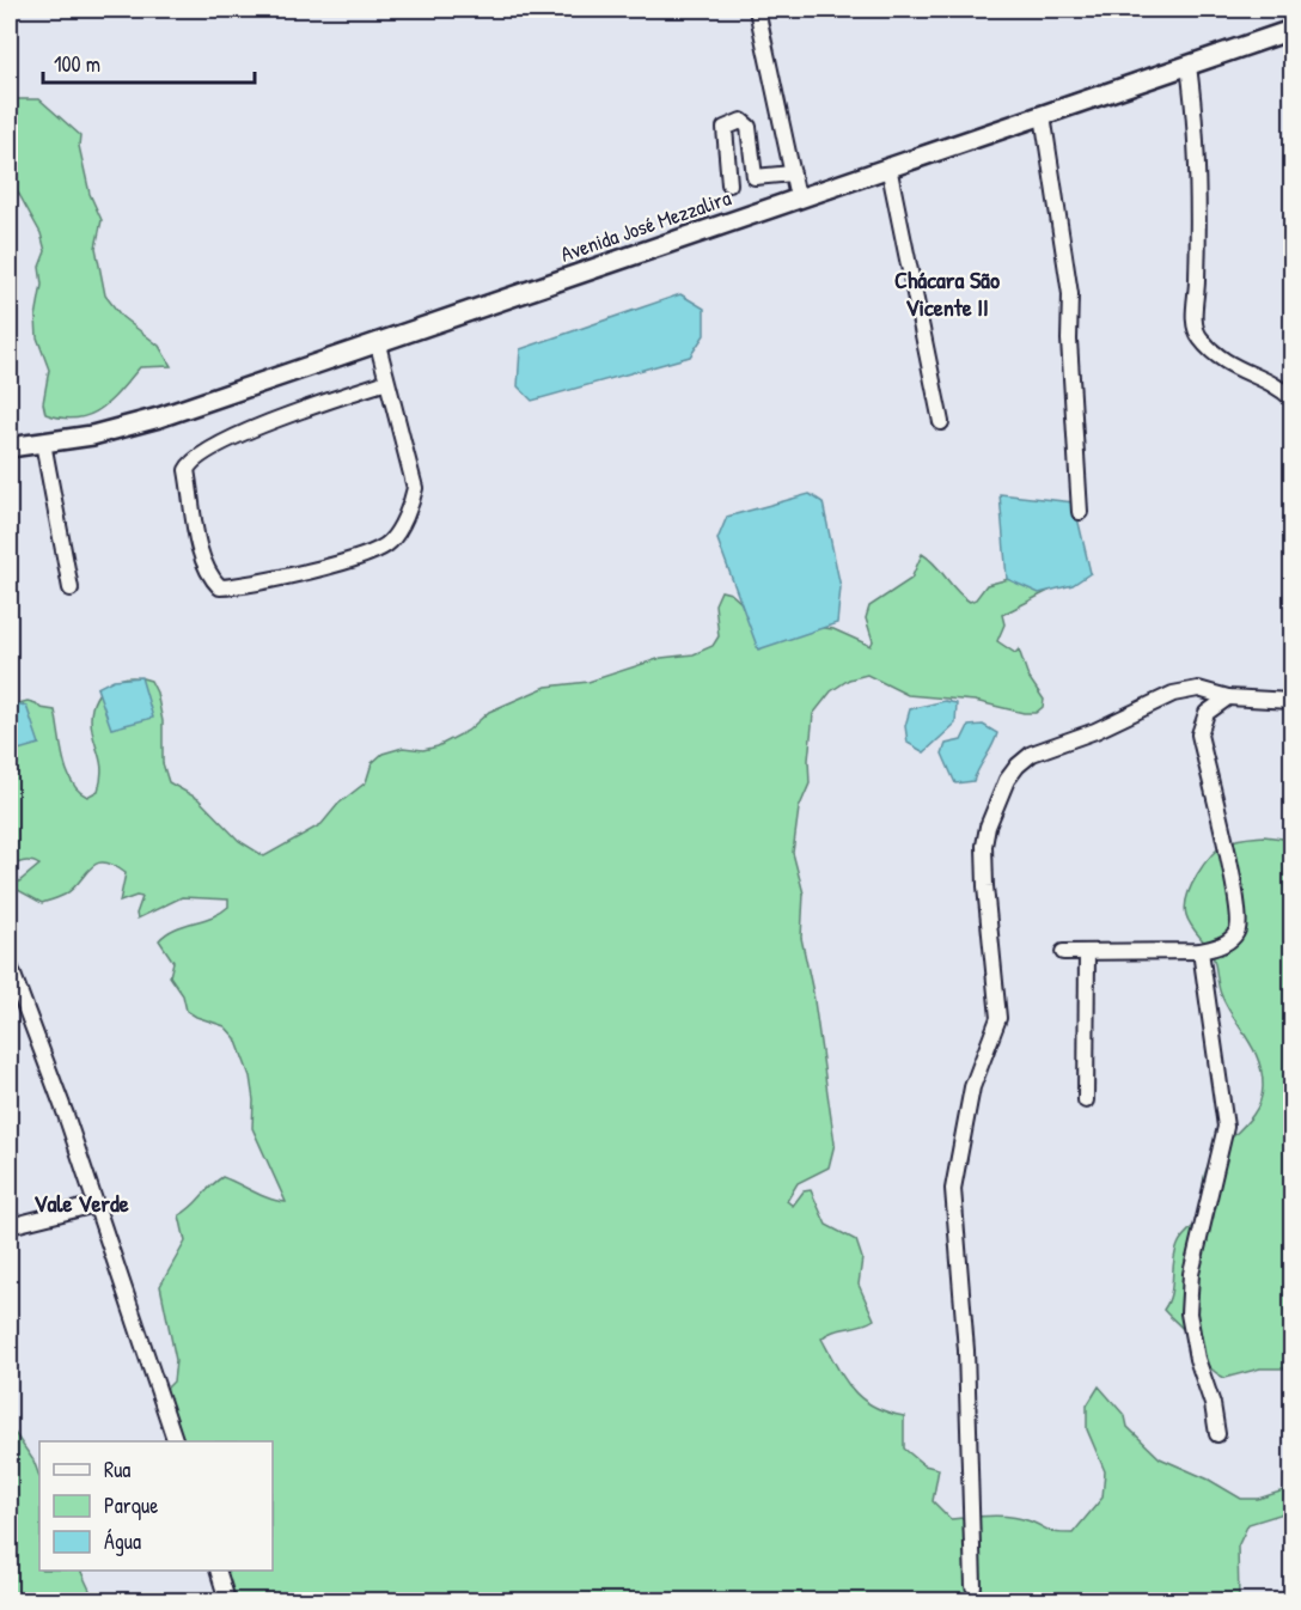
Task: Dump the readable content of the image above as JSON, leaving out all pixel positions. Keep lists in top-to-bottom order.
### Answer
{
  "streets": {
    "main road": ["Avenida José Mezzalira"]
  },
  "districts": ["Chácara São Vicente II", "Vale Verde"],
  "legend": ["Rua", "Parque", "Água"],
  "scale_bar": "100 m"
}
